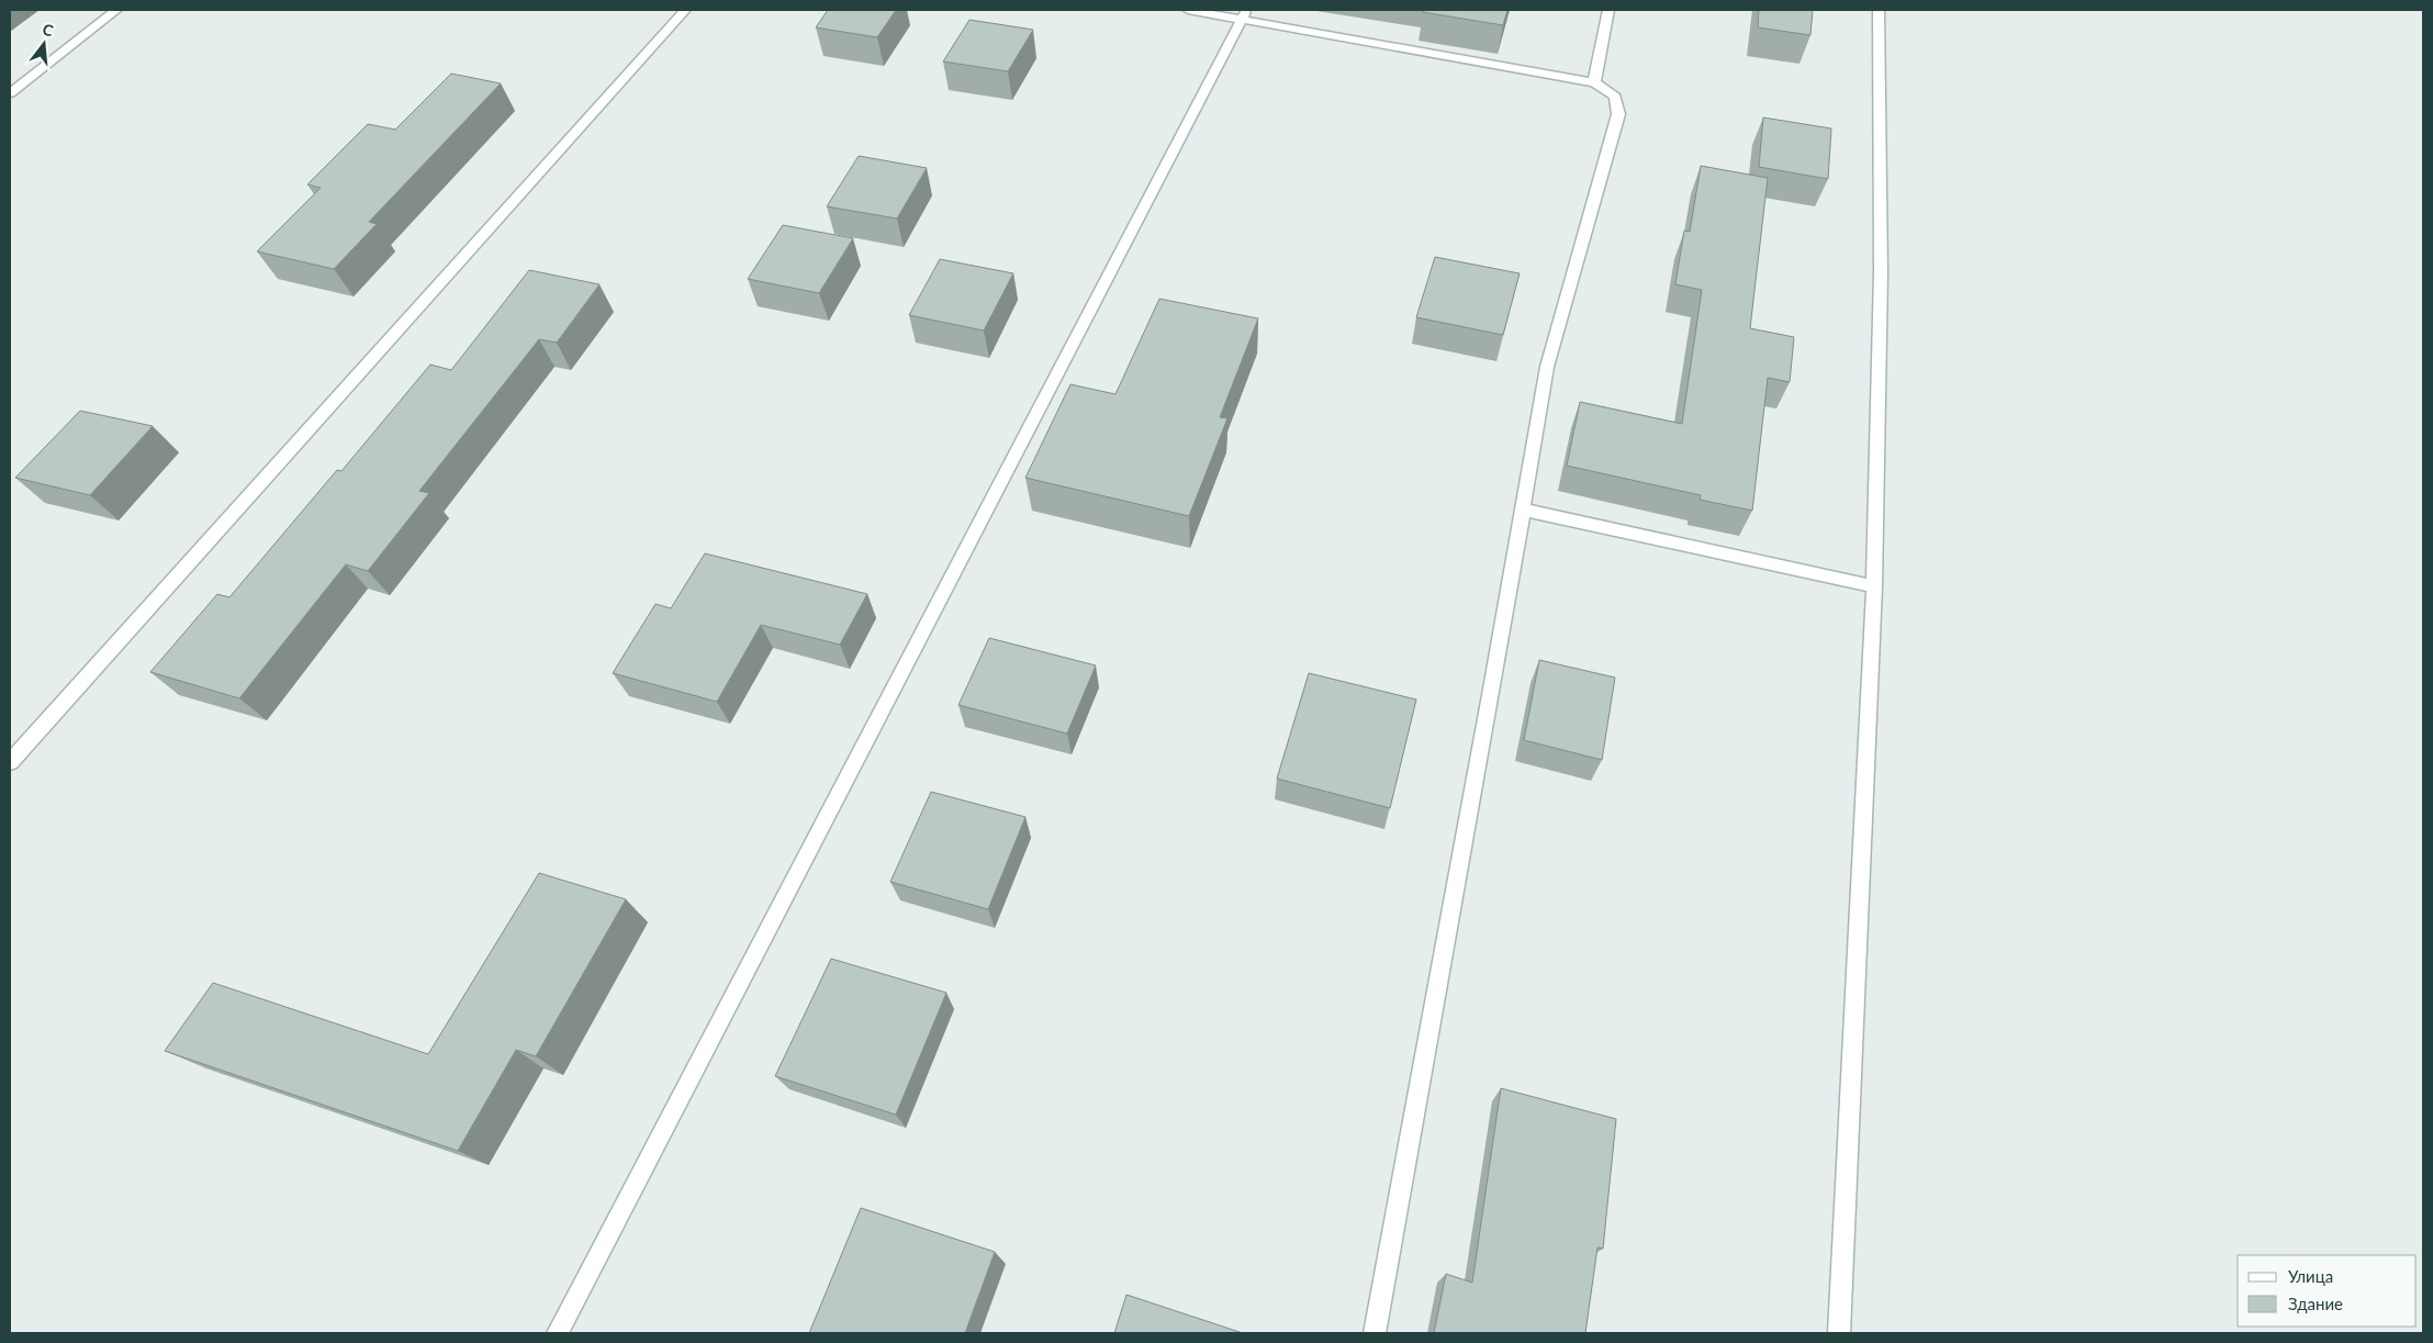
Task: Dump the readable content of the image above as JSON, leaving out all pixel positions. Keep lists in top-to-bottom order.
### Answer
{
  "legend": ["Улица", "Здание"],
  "north": "top"
}
